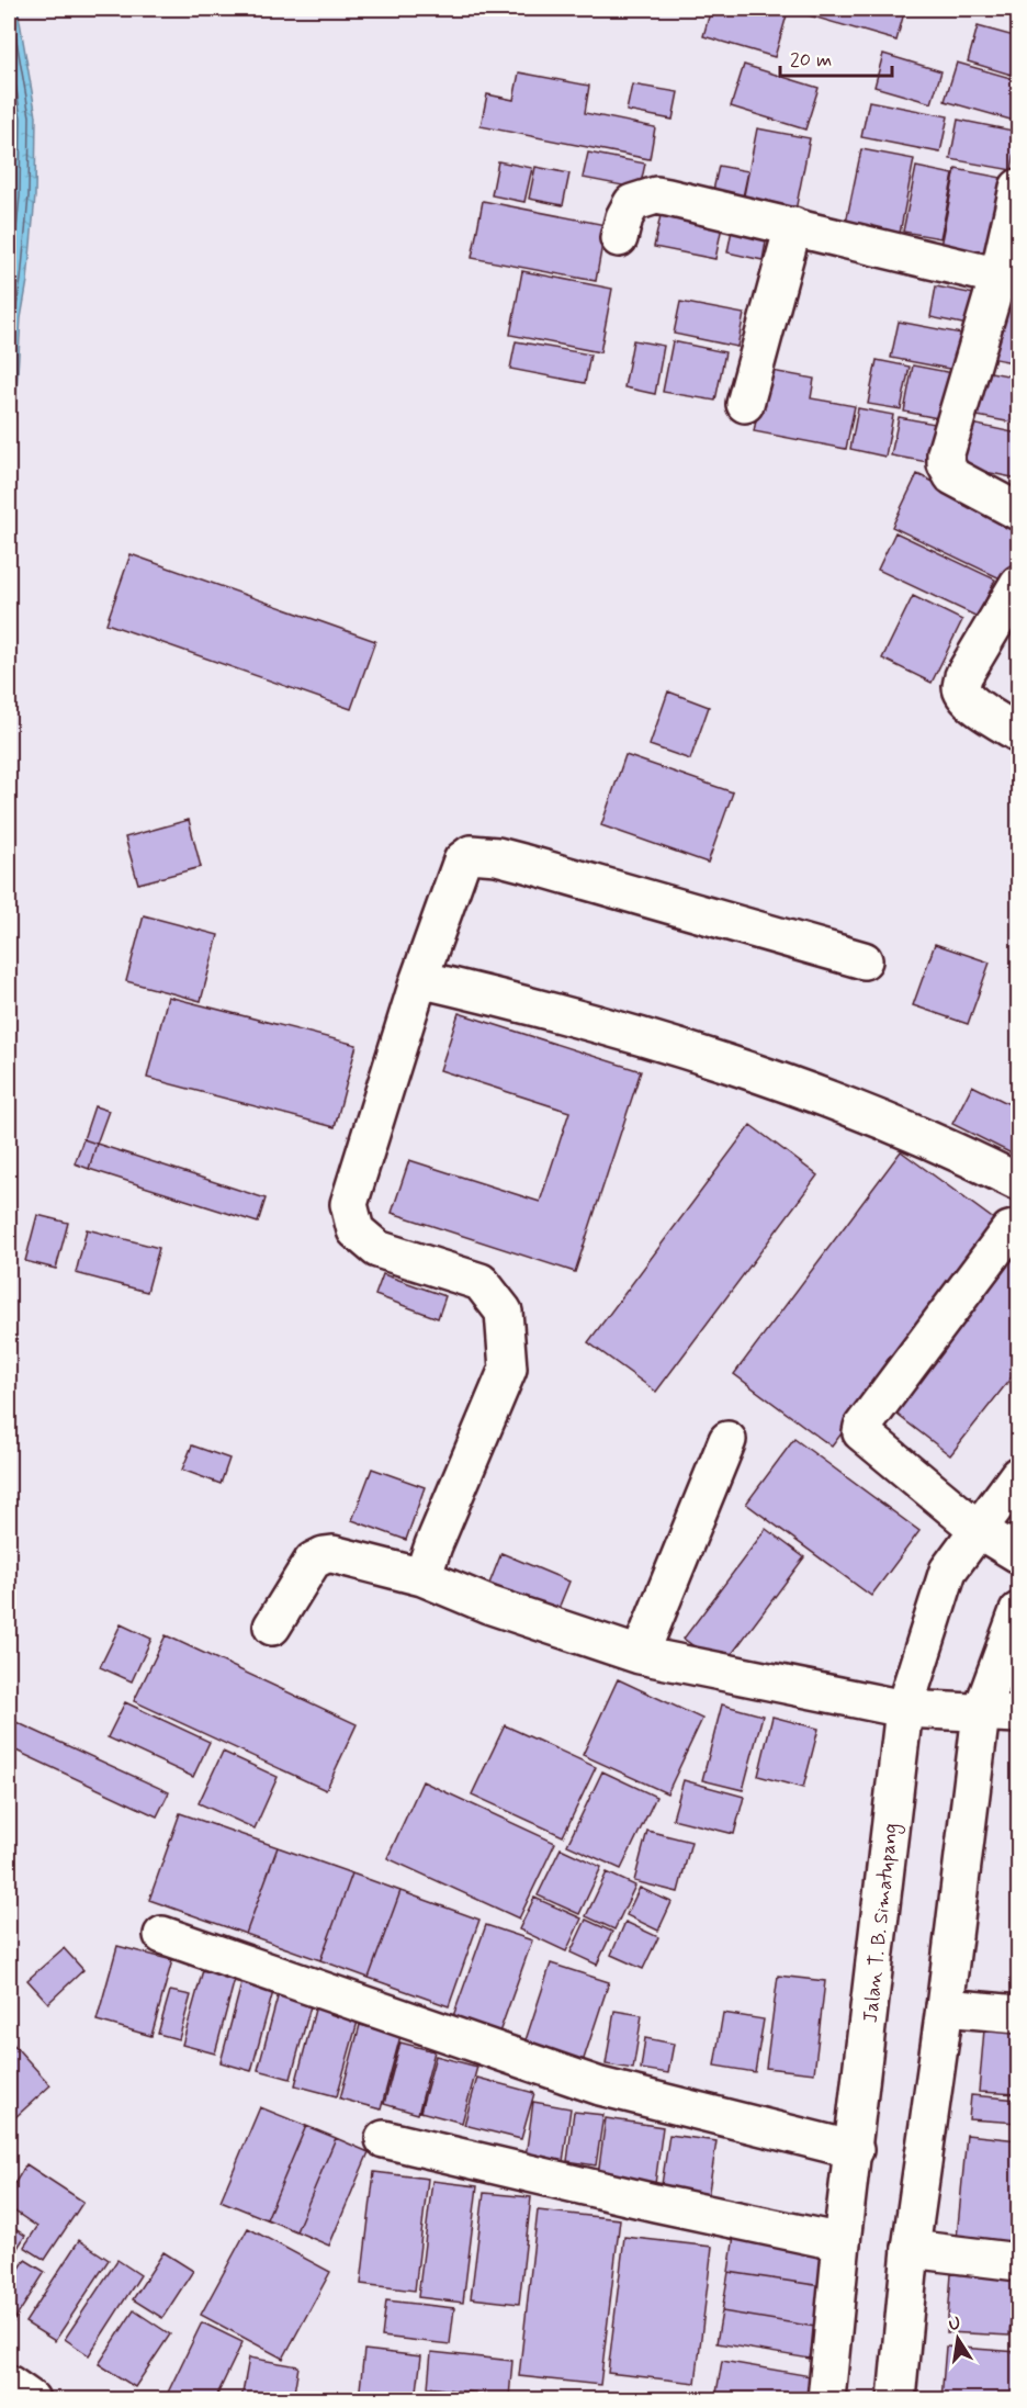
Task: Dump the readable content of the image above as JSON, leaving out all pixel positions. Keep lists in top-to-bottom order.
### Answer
{
  "streets": {
    "street": ["Jalan T. B. Simatupang"]
  },
  "scale_bar": "20 m",
  "north": "top"
}
